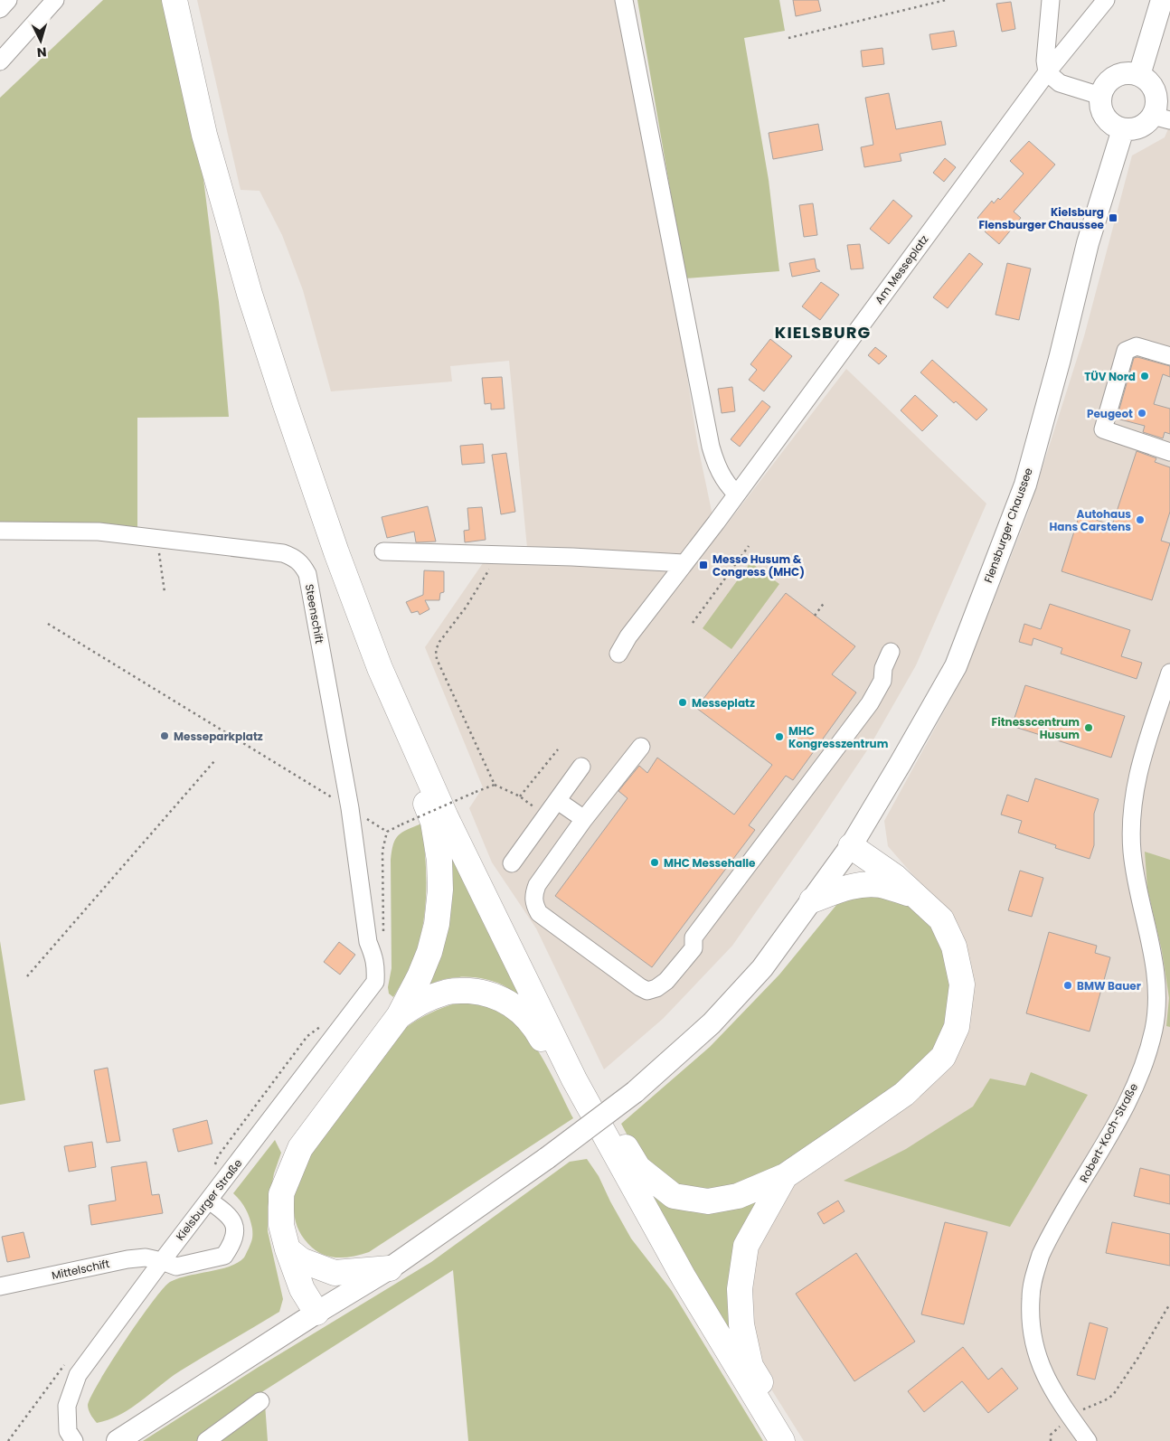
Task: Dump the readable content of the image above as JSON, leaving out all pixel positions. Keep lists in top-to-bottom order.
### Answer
{
  "streets": {
    "main road": ["Flensburger Chaussee"],
    "street": [
      "Am Messeplatz",
      "Steenschift",
      "Robert-Koch-Straße",
      "Kielsburger Straße",
      "Mittelschift"
    ]
  },
  "crossings": [
    ["Steenschift", "Kielsburger Straße"],
    ["Kielsburger Straße", "Mittelschift"]
  ],
  "districts": ["KIELSBURG"],
  "places": {
    "transit": ["Kielsburg Flensburger Chaussee", "Messe Husum & Congress (MHC)"],
    "other": [
      "TÜV Nord",
      "Peugeot",
      "Autohaus Hans Carstens",
      "Messeplatz",
      "Fitnesscentrum Husum",
      "Messeparkplatz",
      "MHC Kongresszentrum",
      "MHC Messehalle",
      "BMW Bauer"
    ]
  },
  "north": "bottom"
}
